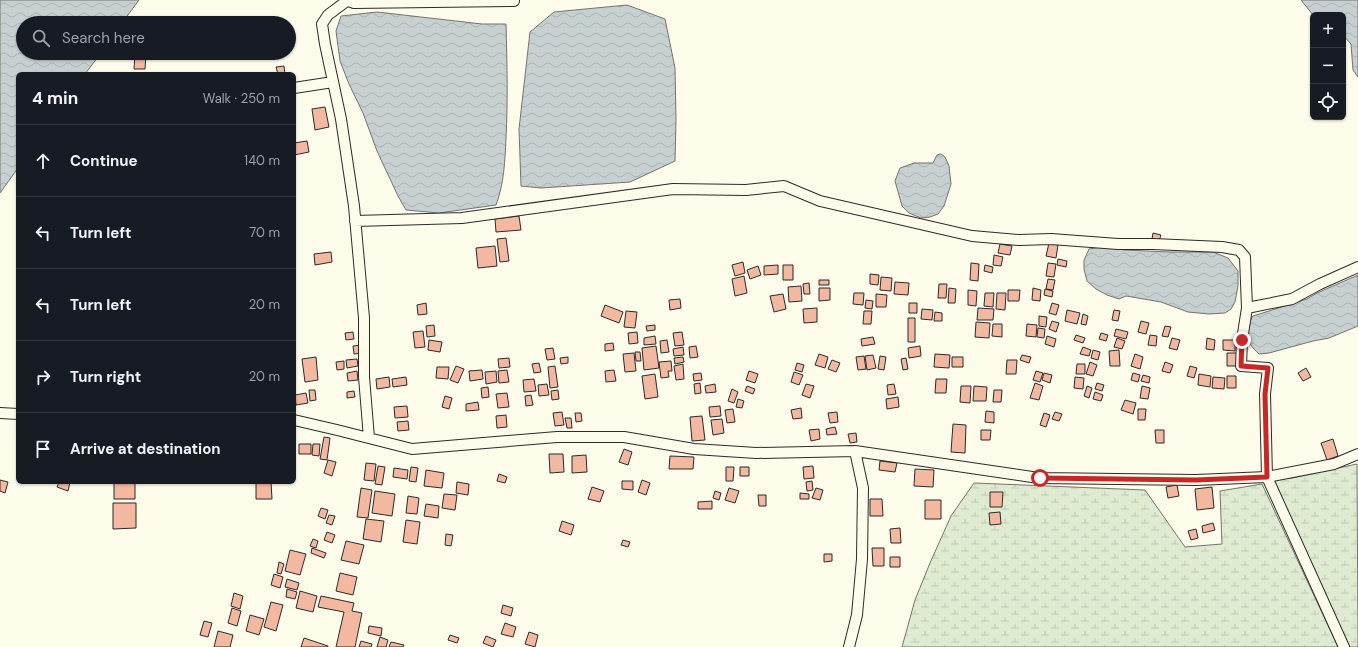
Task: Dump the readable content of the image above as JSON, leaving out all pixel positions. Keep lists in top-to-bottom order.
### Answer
{
  "page": {
    "map_buttons": ["+", "−"],
    "search": "Search here",
    "heading": ["4 min", "Walk · 250 m"],
    "list": [
      ["Continue", "140 m"],
      ["Turn left", "70 m"],
      ["Turn left", "20 m"],
      ["Turn right", "20 m"],
      "Arrive at destination"
    ]
  }
}
